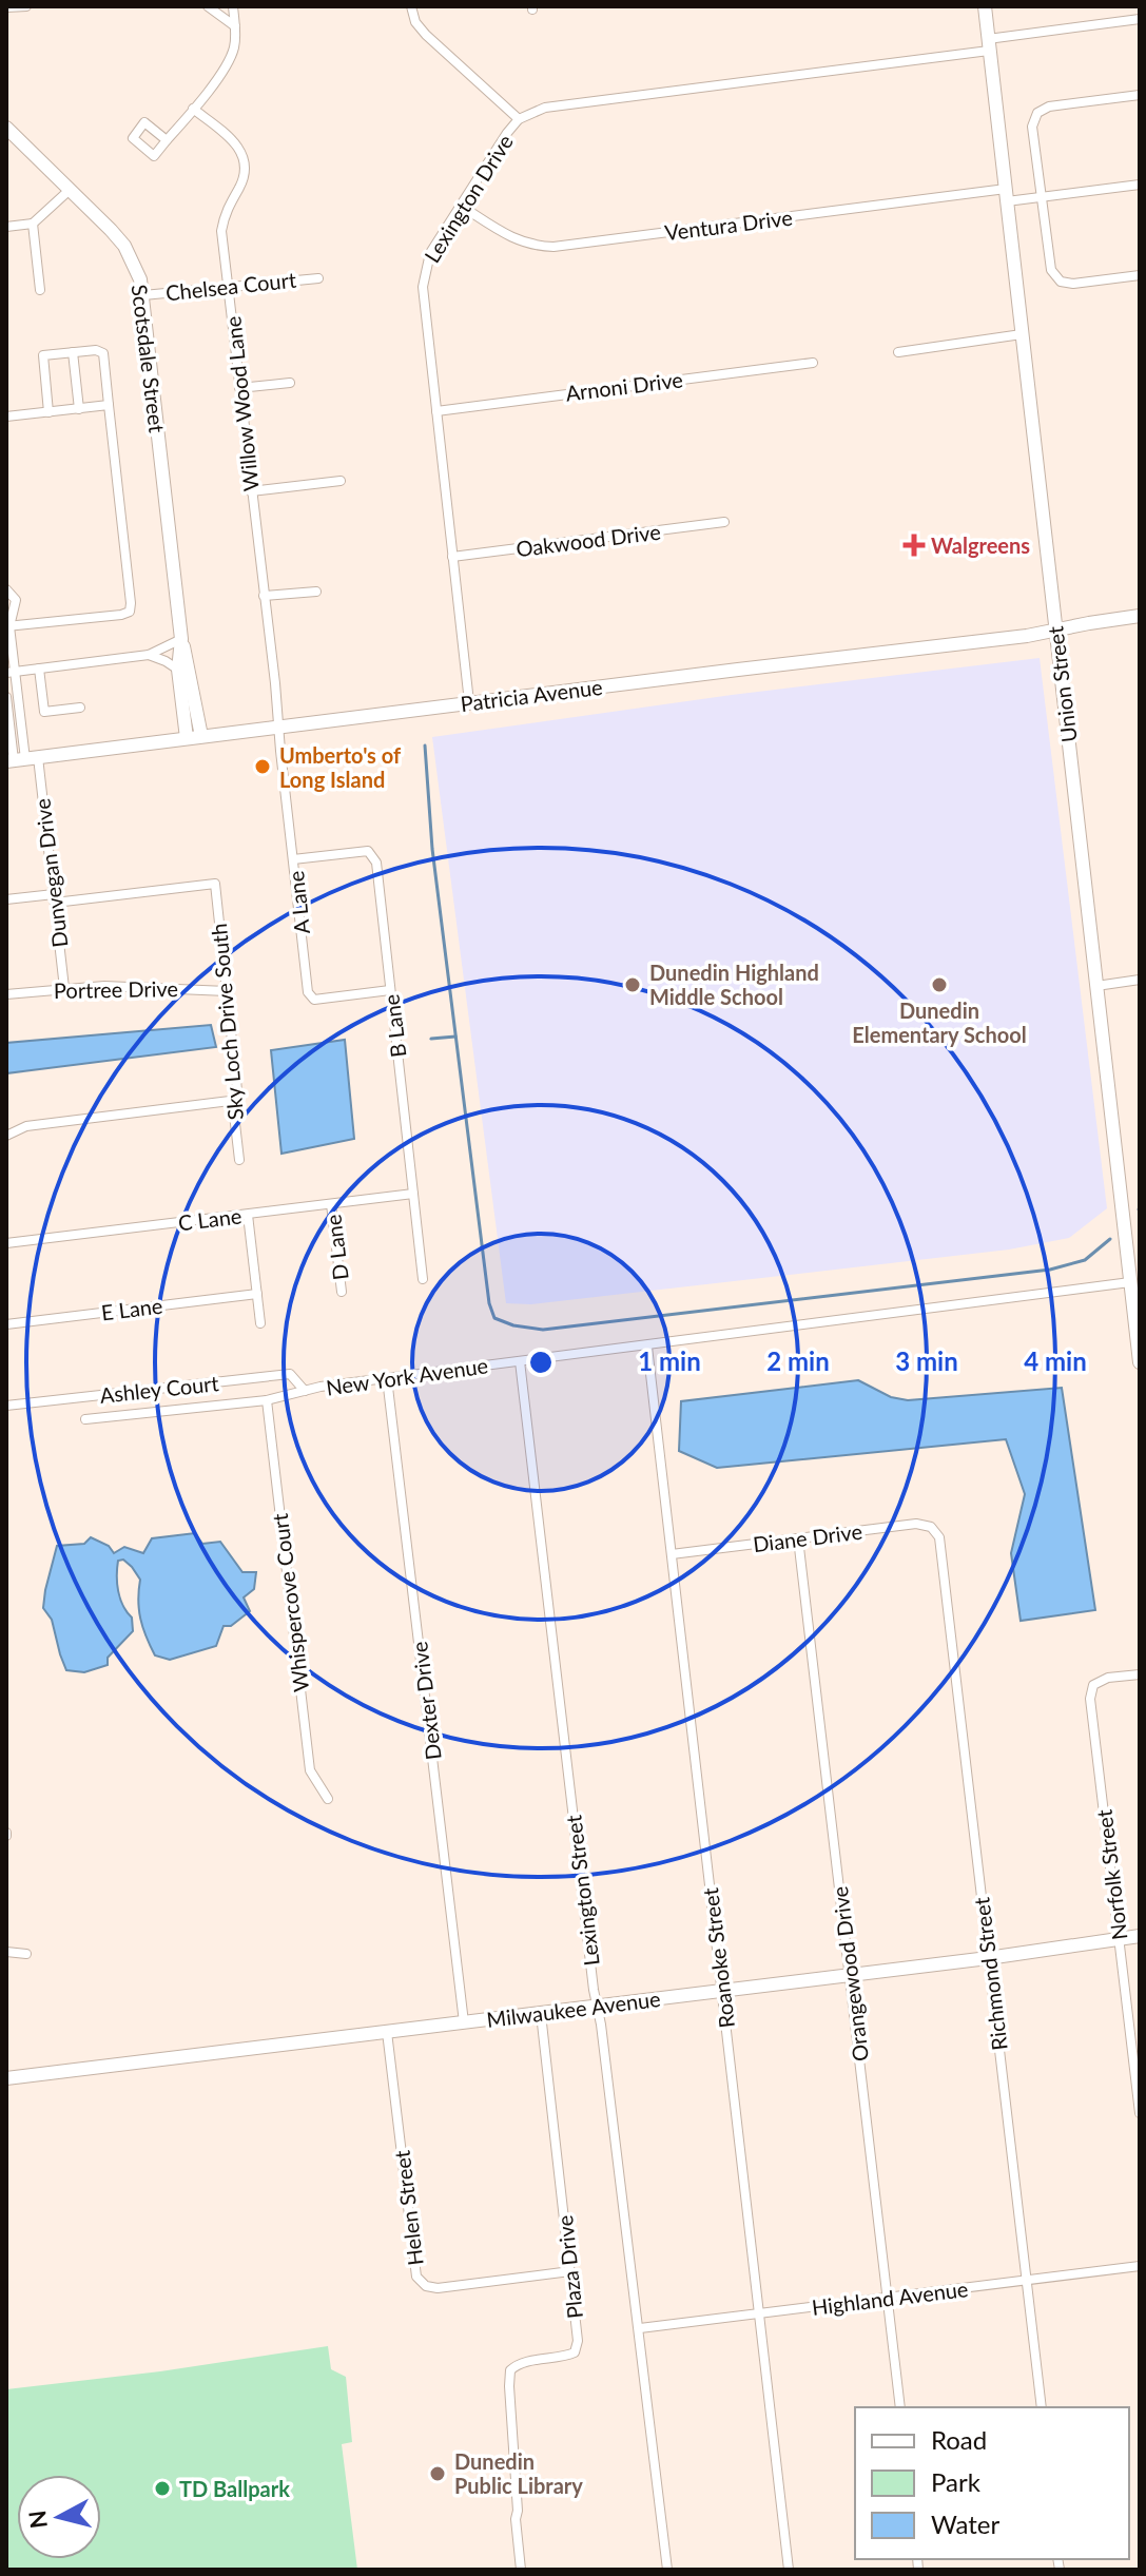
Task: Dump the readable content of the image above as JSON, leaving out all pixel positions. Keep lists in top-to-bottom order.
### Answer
{
  "streets": {
    "street": [
      "Lexington Drive",
      "Ventura Drive",
      "Chelsea Court",
      "Scotsdale Street",
      "Arnoni Drive",
      "Willow Wood Lane",
      "Oakwood Drive",
      "Union Street",
      "Patricia Avenue",
      "Dunvegan Drive",
      "A Lane",
      "Portree Drive",
      "Sky Loch Drive South",
      "B Lane",
      "C Lane",
      "D Lane",
      "E Lane",
      "New York Avenue",
      "Ashley Court",
      "Diane Drive",
      "Whispercove Court",
      "Dexter Drive",
      "Norfolk Street",
      "Lexington Street",
      "Roanoke Street",
      "Orangewood Drive",
      "Richmond Street",
      "Milwaukee Avenue",
      "Helen Street",
      "Plaza Drive",
      "Highland Avenue"
    ]
  },
  "crossings": [
    ["Lexington Drive", "Ventura Drive"],
    ["Lexington Drive", "Arnoni Drive"],
    ["Lexington Drive", "Oakwood Drive"],
    ["Lexington Drive", "Union Street"],
    ["Lexington Drive", "Patricia Avenue"],
    ["Ventura Drive", "Union Street"],
    ["Chelsea Court", "Scotsdale Street"],
    ["Chelsea Court", "Willow Wood Lane"],
    ["Scotsdale Street", "Patricia Avenue"],
    ["Willow Wood Lane", "Patricia Avenue"],
    ["Willow Wood Lane", "A Lane"],
    ["Union Street", "Patricia Avenue"],
    ["Union Street", "New York Avenue"],
    ["Patricia Avenue", "Dunvegan Drive"],
    ["Patricia Avenue", "A Lane"],
    ["Dunvegan Drive", "Portree Drive"],
    ["Dunvegan Drive", "Sky Loch Drive South"],
    ["A Lane", "B Lane"],
    ["Portree Drive", "Sky Loch Drive South"],
    ["B Lane", "C Lane"],
    ["C Lane", "D Lane"],
    ["New York Avenue", "Ashley Court"],
    ["New York Avenue", "Whispercove Court"],
    ["New York Avenue", "Dexter Drive"],
    ["New York Avenue", "Lexington Street"],
    ["New York Avenue", "Roanoke Street"],
    ["Diane Drive", "Roanoke Street"],
    ["Diane Drive", "Orangewood Drive"],
    ["Diane Drive", "Richmond Street"],
    ["Dexter Drive", "Milwaukee Avenue"],
    ["Norfolk Street", "Milwaukee Avenue"],
    ["Lexington Street", "Milwaukee Avenue"],
    ["Lexington Street", "Highland Avenue"],
    ["Roanoke Street", "Milwaukee Avenue"],
    ["Roanoke Street", "Highland Avenue"],
    ["Orangewood Drive", "Milwaukee Avenue"],
    ["Orangewood Drive", "Highland Avenue"],
    ["Richmond Street", "Milwaukee Avenue"],
    ["Richmond Street", "Highland Avenue"],
    ["Milwaukee Avenue", "Helen Street"],
    ["Milwaukee Avenue", "Plaza Drive"],
    ["Helen Street", "Plaza Drive"]
  ],
  "places": {
    "health": ["Walgreens"],
    "other": [
      "Umberto's of Long Island",
      "Dunedin Highland Middle School",
      "Dunedin Elementary School",
      "Dunedin Public Library",
      "TD Ballpark"
    ]
  },
  "legend": ["Road", "Park", "Water"],
  "north": "left",
  "rings": [
    "1 min",
    "2 min",
    "3 min",
    "4 min"
  ]
}
